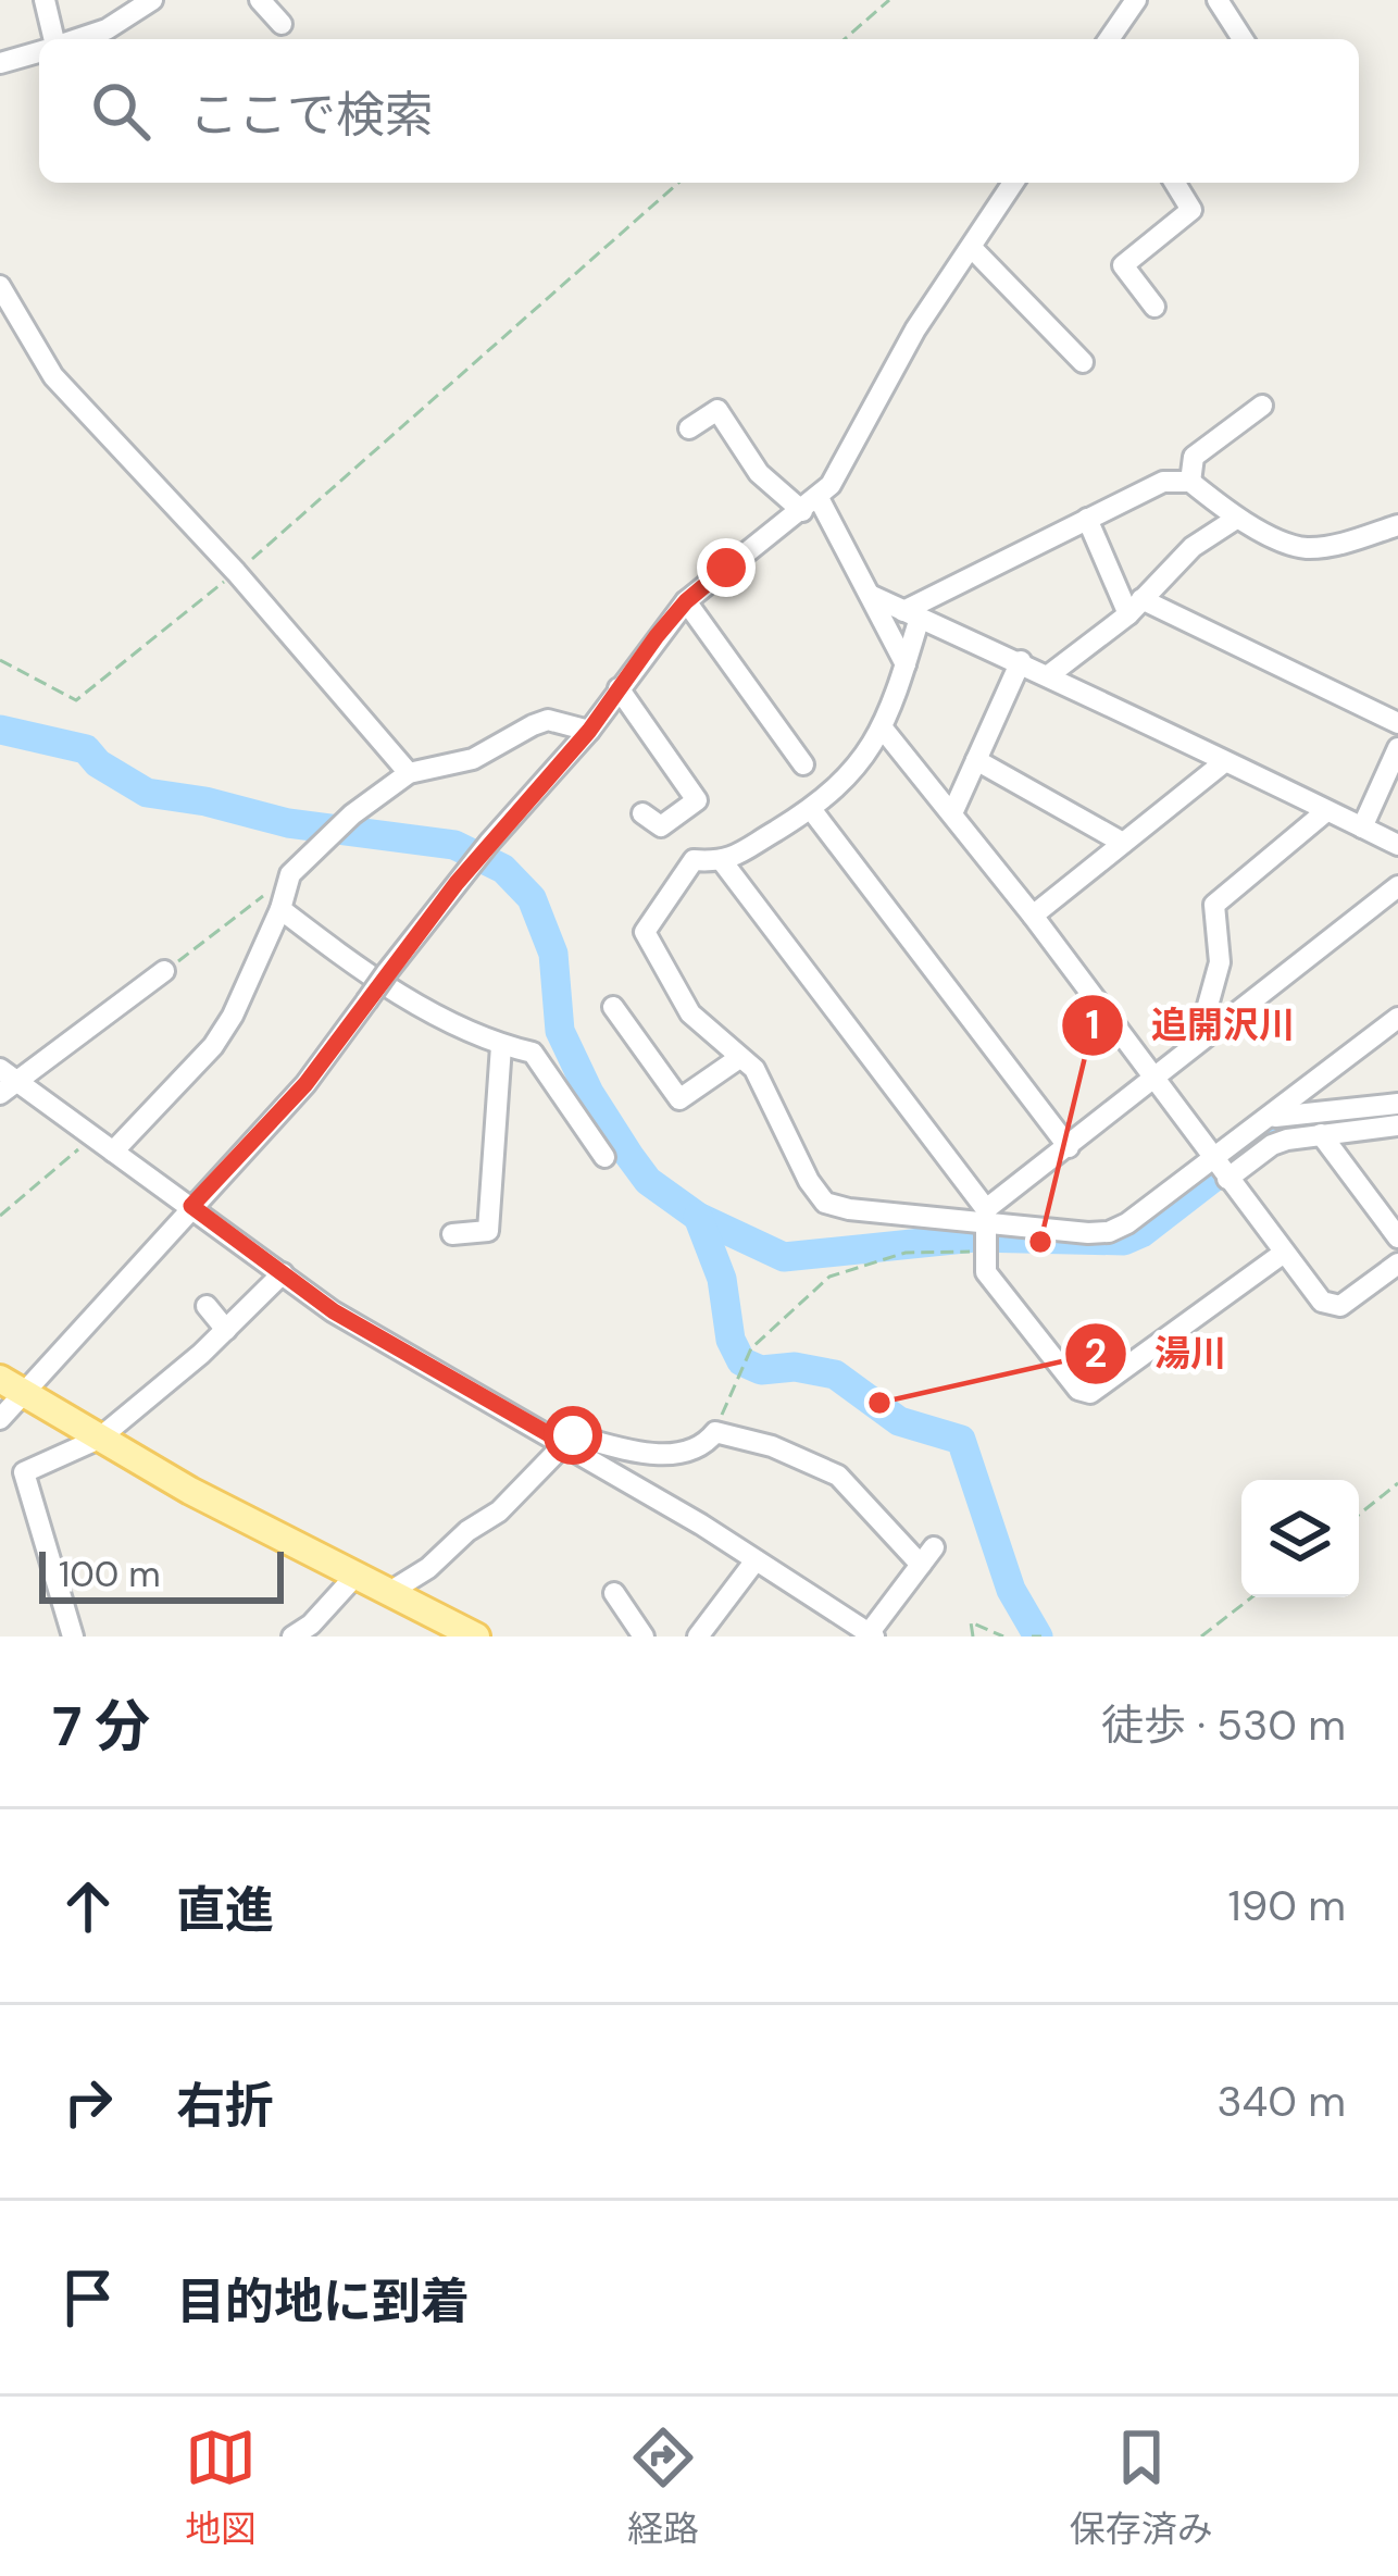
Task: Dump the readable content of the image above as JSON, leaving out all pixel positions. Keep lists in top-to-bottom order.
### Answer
{
  "places": ["追開沢川", "湯川"],
  "scale_bar": "100 m",
  "page": {
    "search": "ここで検索",
    "scale": "100 m",
    "heading": ["7 分", "徒歩 · 530 m"],
    "list": [
      ["直進", "190 m"],
      ["右折", "340 m"],
      "目的地に到着"
    ],
    "nav": ["地図", "経路", "保存済み"]
  }
}
